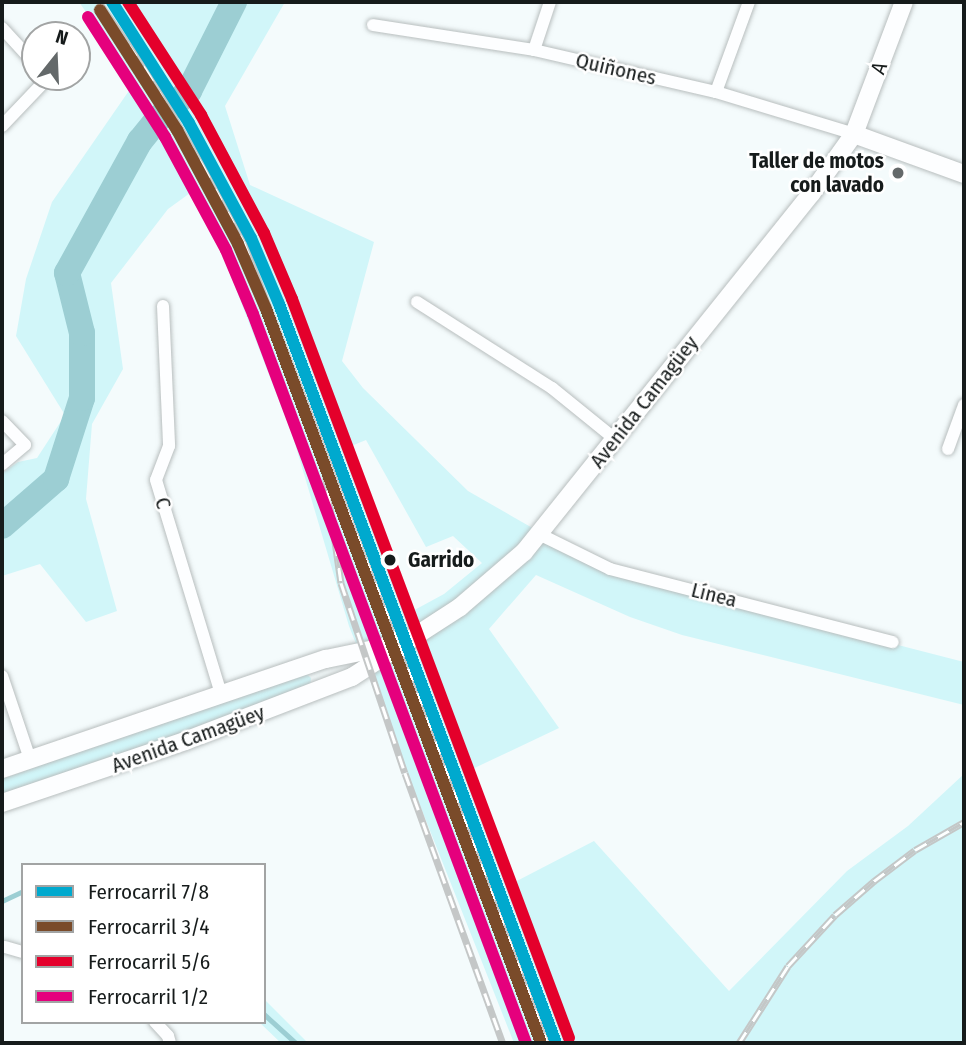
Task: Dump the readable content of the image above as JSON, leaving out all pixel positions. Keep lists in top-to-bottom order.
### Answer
{
  "streets": {
    "main road": ["A", "Avenida Camagüey"],
    "street": ["Quiñones", "C", "Línea"]
  },
  "crossings": [
    ["A", "Quiñones"],
    ["A", "Avenida Camagüey"],
    ["Quiñones", "Avenida Camagüey"],
    ["Avenida Camagüey", "C"],
    ["Avenida Camagüey", "Línea"]
  ],
  "places": ["Taller de motos con lavado", "Garrido"],
  "lines": [
    "rail line 7/8",
    "rail line 5/6",
    "rail line 3/4",
    "rail line 1/2"
  ],
  "legend": [
    "Ferrocarril 7/8",
    "Ferrocarril 3/4",
    "Ferrocarril 5/6",
    "Ferrocarril 1/2"
  ],
  "north": "top"
}
